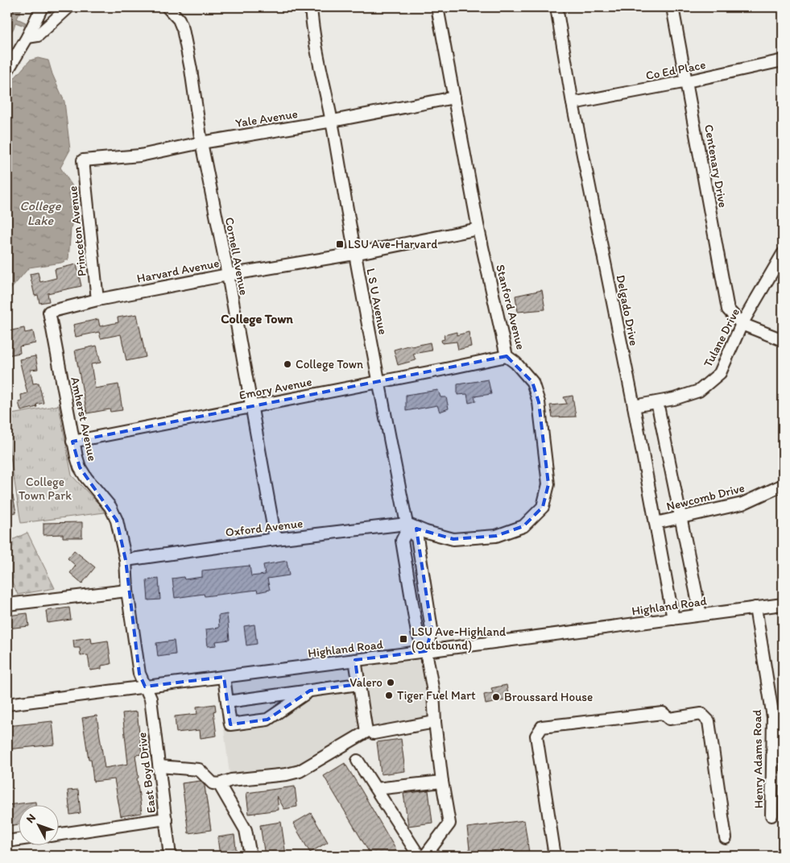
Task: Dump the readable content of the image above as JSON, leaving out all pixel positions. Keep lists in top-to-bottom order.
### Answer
{
  "streets": {
    "street": [
      "Co Ed Place",
      "Yale Avenue",
      "Centenary Drive",
      "Princeton Avenue",
      "Cornell Avenue",
      "Harvard Avenue",
      "L S U Avenue",
      "Stanford Avenue",
      "Delgado Drive",
      "Tulane Drive",
      "Emory Avenue",
      "Amherst Avenue",
      "Newcomb Drive",
      "Oxford Avenue",
      "Highland Road",
      "Henry Adams Road",
      "East Boyd Drive"
    ]
  },
  "crossings": [
    ["Co Ed Place", "Centenary Drive"],
    ["Co Ed Place", "Delgado Drive"],
    ["Yale Avenue", "Princeton Avenue"],
    ["Yale Avenue", "Cornell Avenue"],
    ["Yale Avenue", "L S U Avenue"],
    ["Yale Avenue", "Stanford Avenue"],
    ["Centenary Drive", "Tulane Drive"],
    ["Princeton Avenue", "Harvard Avenue"],
    ["Cornell Avenue", "Harvard Avenue"],
    ["Cornell Avenue", "Emory Avenue"],
    ["Cornell Avenue", "Oxford Avenue"],
    ["Harvard Avenue", "L S U Avenue"],
    ["Harvard Avenue", "Stanford Avenue"],
    ["Harvard Avenue", "Amherst Avenue"],
    ["L S U Avenue", "Stanford Avenue"],
    ["L S U Avenue", "Emory Avenue"],
    ["L S U Avenue", "Oxford Avenue"],
    ["L S U Avenue", "Highland Road"],
    ["Stanford Avenue", "Emory Avenue"],
    ["Stanford Avenue", "Oxford Avenue"],
    ["Delgado Drive", "Tulane Drive"],
    ["Delgado Drive", "Newcomb Drive"],
    ["Delgado Drive", "Highland Road"],
    ["Emory Avenue", "Amherst Avenue"],
    ["Amherst Avenue", "Oxford Avenue"],
    ["Amherst Avenue", "Highland Road"],
    ["Amherst Avenue", "East Boyd Drive"],
    ["Highland Road", "Henry Adams Road"],
    ["Highland Road", "East Boyd Drive"]
  ],
  "districts": ["College Town"],
  "water": ["College Lake"],
  "parks": ["College Town Park"],
  "places": {
    "transit": ["LSU Ave-Harvard", "LSU Ave-Highland (Outbound)"],
    "other": [
      "College Town",
      "Valero",
      "Tiger Fuel Mart",
      "Broussard House"
    ]
  },
  "north": "top left"
}
